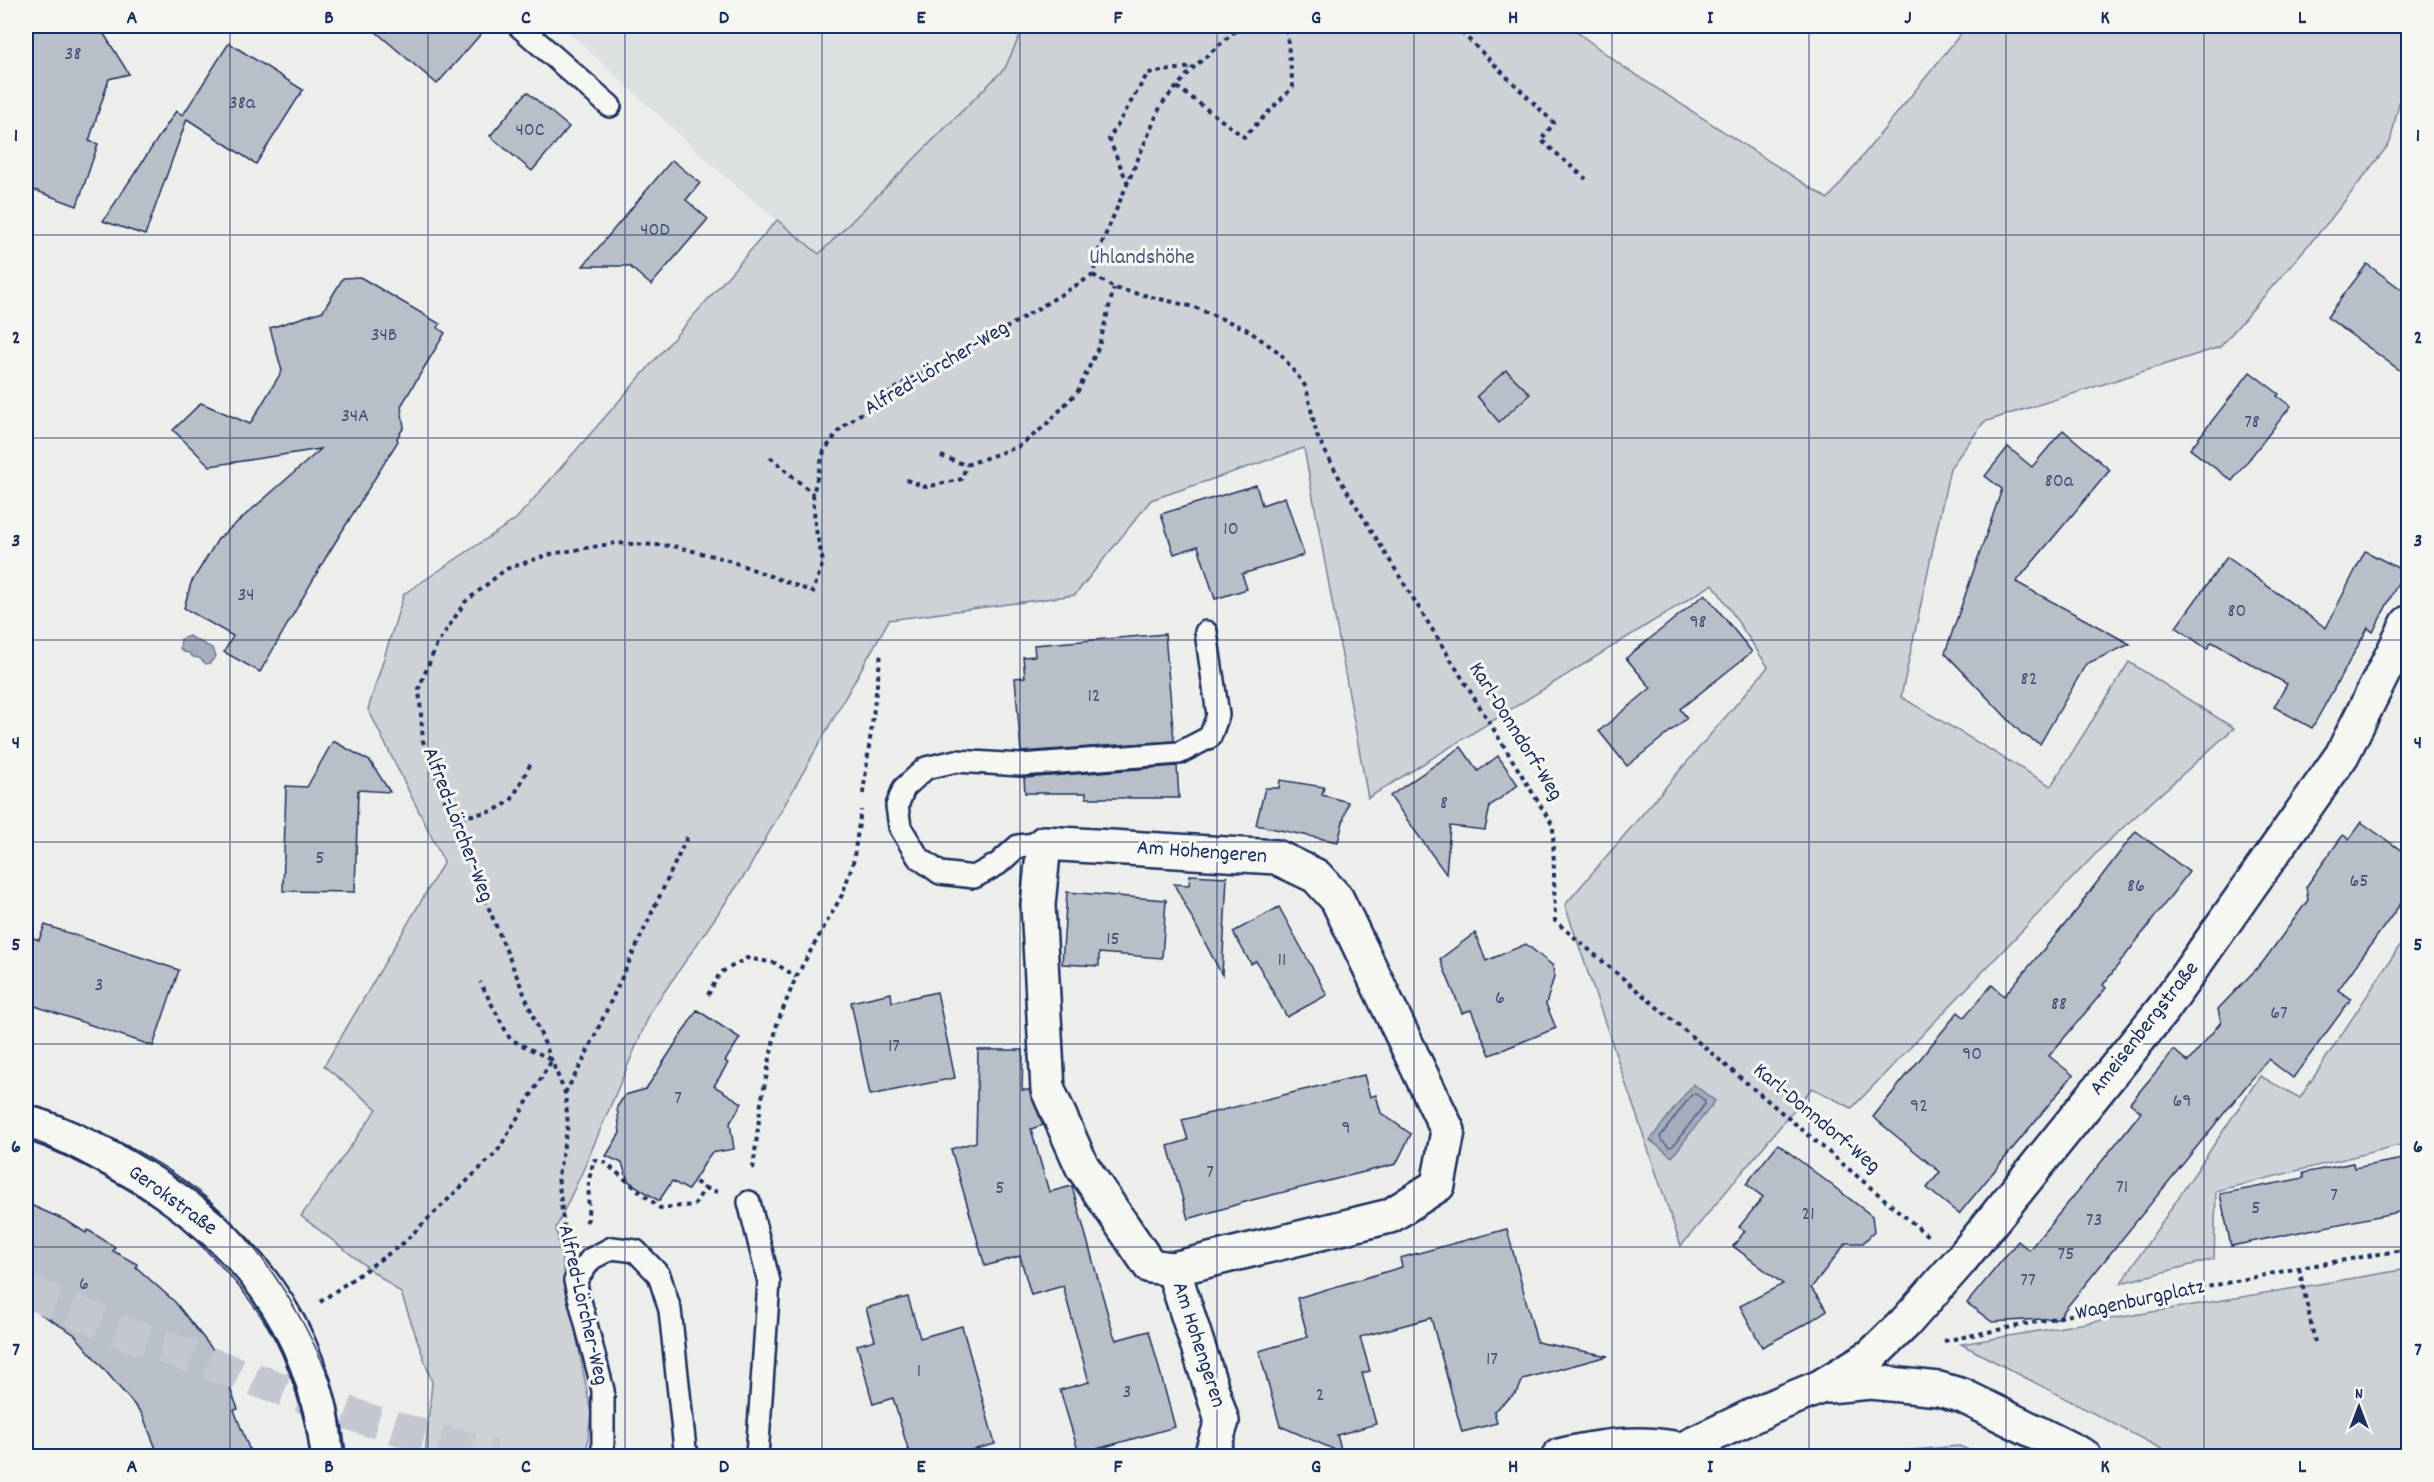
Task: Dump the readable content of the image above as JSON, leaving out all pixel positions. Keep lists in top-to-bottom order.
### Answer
{
  "streets": {
    "street": ["Am Hohengeren", "Ameisenbergstraße", "Gerokstraße"],
    "lane": ["Alfred-Lörcher-Weg"],
    "path": ["Karl-Donndorf-Weg", "Wagenburgplatz"]
  },
  "crossings": [
    ["Alfred-Lörcher-Weg", "Karl-Donndorf-Weg"]
  ],
  "parks": ["Uhlandshöhe"],
  "house_numbers": [
    "38",
    "38a",
    "40C",
    "40D",
    "34B",
    "34A",
    "78",
    "80a",
    "10",
    "34",
    "80",
    "98",
    "82",
    "12",
    "8",
    "5",
    "65",
    "86",
    "15",
    "11",
    "3",
    "6",
    "88",
    "67",
    "17",
    "90",
    "7",
    "69",
    "92",
    "9",
    "7",
    "71",
    "5",
    "7",
    "5",
    "21",
    "73",
    "75",
    "77",
    "6",
    "17",
    "1",
    "3",
    "2"
  ],
  "north": "top",
  "grid": {
    "columns": [
      "A",
      "B",
      "C",
      "D",
      "E",
      "F",
      "G",
      "H",
      "I",
      "J",
      "K",
      "L"
    ],
    "rows": [
      "1",
      "2",
      "3",
      "4",
      "5",
      "6",
      "7"
    ]
  }
}
